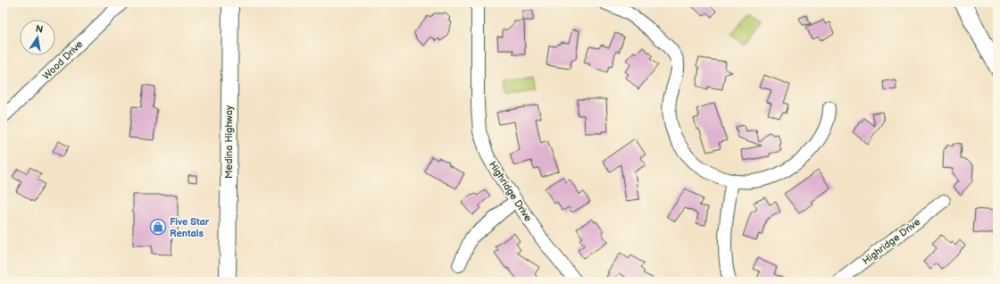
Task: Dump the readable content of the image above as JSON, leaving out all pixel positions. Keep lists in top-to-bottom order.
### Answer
{
  "streets": {
    "main road": ["Medina Highway"],
    "street": ["Wood Drive", "Highridge Drive"]
  },
  "places": {
    "shop": ["Five Star Rentals"]
  },
  "north": "top"
}
